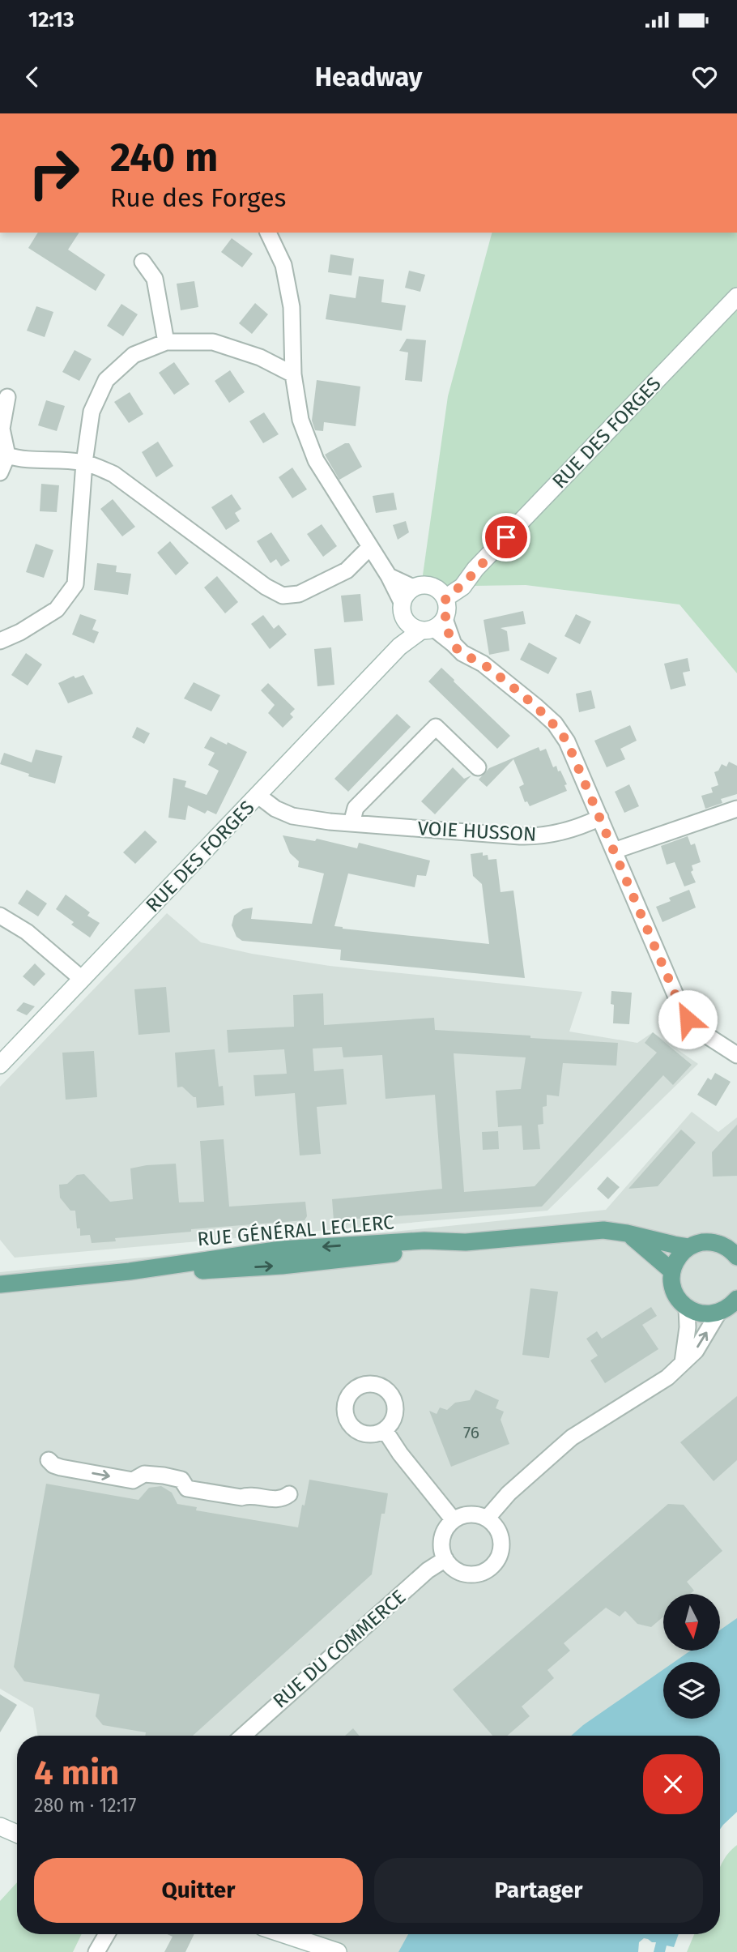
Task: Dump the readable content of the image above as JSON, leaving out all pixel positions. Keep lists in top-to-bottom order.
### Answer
{
  "streets": {
    "main road": ["RUE DES FORGES", "RUE GÉNÉRAL LECLERC"],
    "street": ["VOIE HUSSON", "RUE DU COMMERCE"]
  },
  "crossings": [
    ["RUE DES FORGES", "VOIE HUSSON"]
  ],
  "house_numbers": ["76"],
  "north": "bottom",
  "page": {
    "status": "12:13",
    "header": "Headway",
    "turn": ["240 m", "Rue des Forges"],
    "heading": ["4 min", "280 m · 12:17"],
    "buttons": ["Quitter", "Partager"]
  }
}
